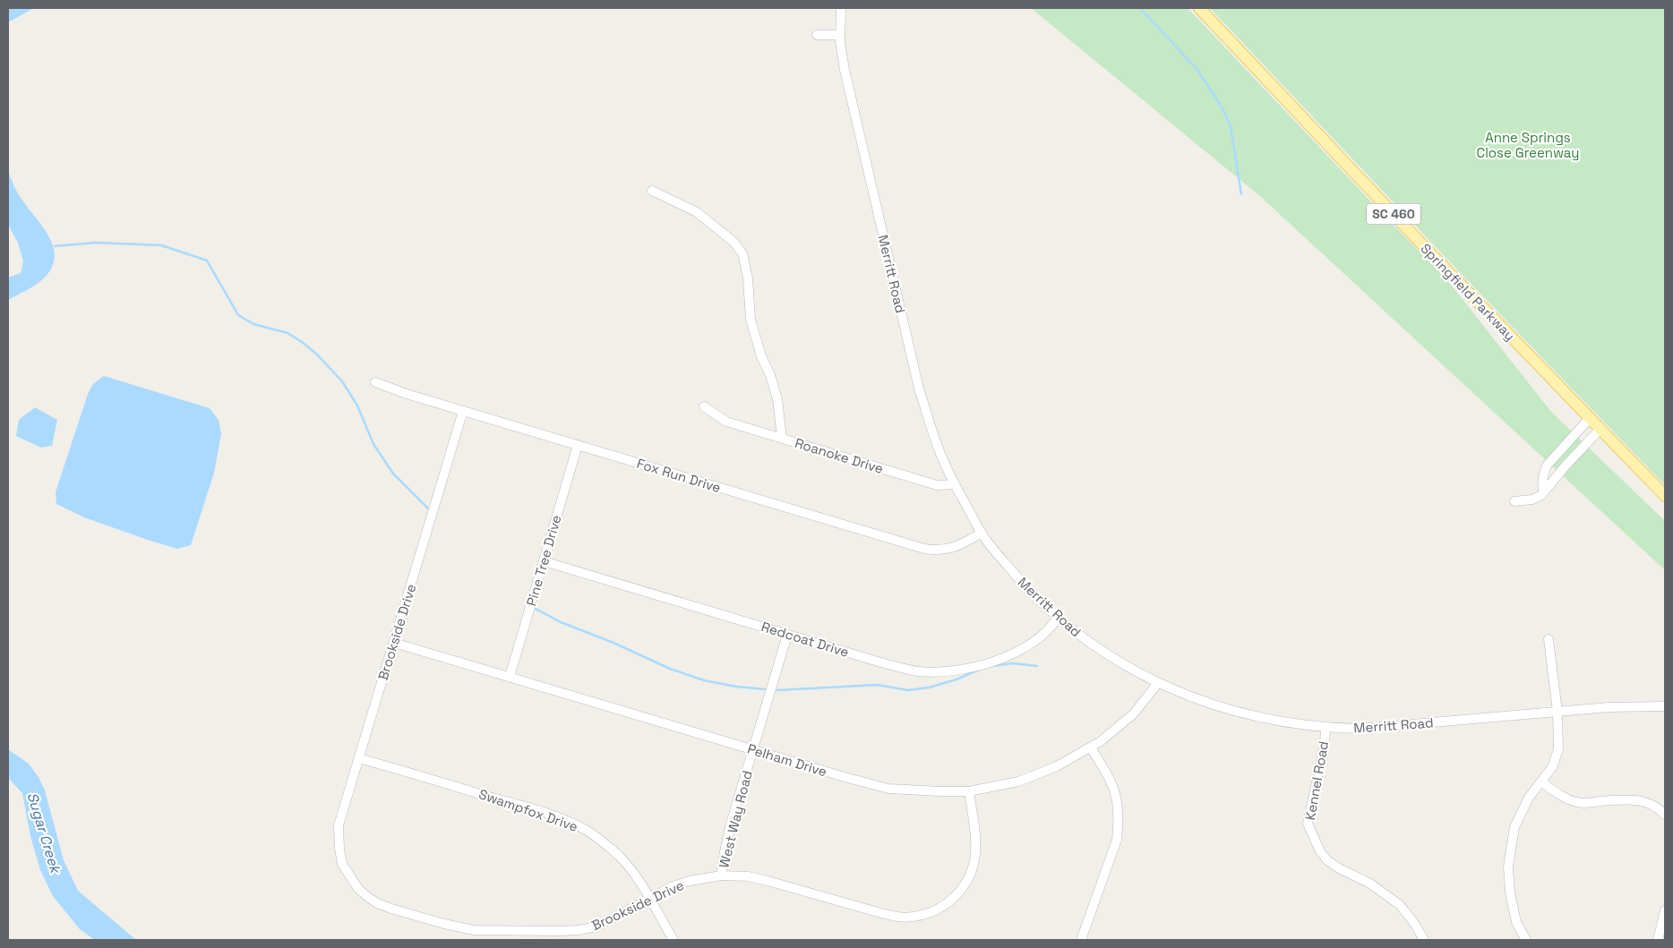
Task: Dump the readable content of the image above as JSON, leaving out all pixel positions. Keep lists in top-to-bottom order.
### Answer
{
  "streets": {
    "main road": ["SC 460", "Springfield Parkway"],
    "street": [
      "Merritt Road",
      "Roanoke Drive",
      "Fox Run Drive",
      "Pine Tree Drive",
      "Brookside Drive",
      "Redcoat Drive",
      "Pelham Drive",
      "Kennel Road",
      "Swampfox Drive",
      "West Way Road"
    ]
  },
  "crossings": [
    ["Merritt Road", "Roanoke Drive"],
    ["Merritt Road", "Fox Run Drive"],
    ["Merritt Road", "Redcoat Drive"],
    ["Merritt Road", "Pelham Drive"],
    ["Merritt Road", "Kennel Road"],
    ["Fox Run Drive", "Pine Tree Drive"],
    ["Fox Run Drive", "Brookside Drive"],
    ["Pine Tree Drive", "Redcoat Drive"],
    ["Pine Tree Drive", "Pelham Drive"],
    ["Brookside Drive", "Pelham Drive"],
    ["Brookside Drive", "Swampfox Drive"],
    ["Brookside Drive", "West Way Road"],
    ["Redcoat Drive", "West Way Road"],
    ["Pelham Drive", "West Way Road"]
  ],
  "water": ["Sugar Creek"],
  "parks": ["Anne Springs Close Greenway"]
}
